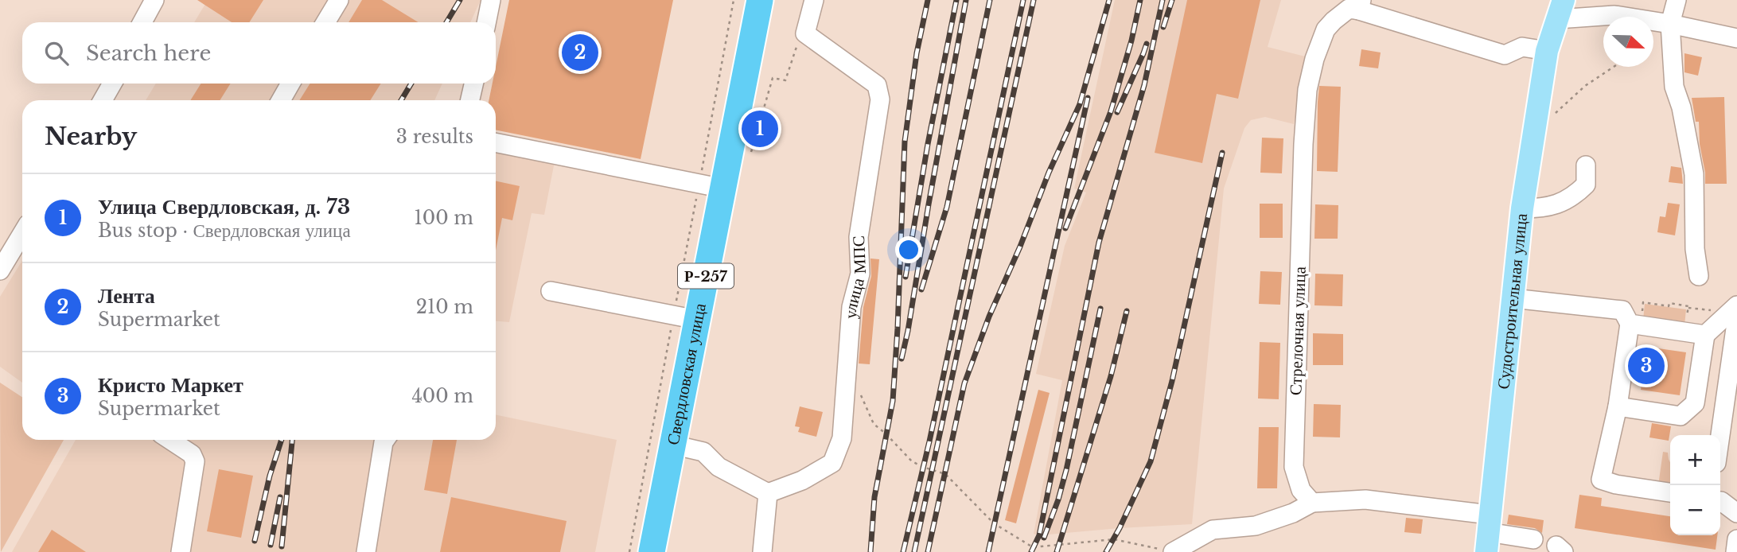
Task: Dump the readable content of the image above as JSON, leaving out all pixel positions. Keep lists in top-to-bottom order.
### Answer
{
  "streets": {
    "highway": ["Р-257", "Свердловская улица"],
    "main road": ["Судостроительная улица"],
    "street": ["улица МПС", "Стрелочная улица"]
  },
  "north": "right",
  "page": {
    "search": "Search here",
    "pins": ["2", "1", "3"],
    "heading": ["Nearby", "3 results"],
    "list": [
      {
        "mark": "1",
        "name": "Улица Свердловская, д. 73",
        "note": "Bus stop · Свердловская улица",
        "value": "100 m"
      },
      {
        "mark": "2",
        "name": "Лента",
        "note": "Supermarket",
        "value": "210 m"
      },
      {
        "mark": "3",
        "name": "Кристо Маркет",
        "note": "Supermarket",
        "value": "400 m"
      }
    ],
    "map_buttons": ["+", "−"]
  }
}
